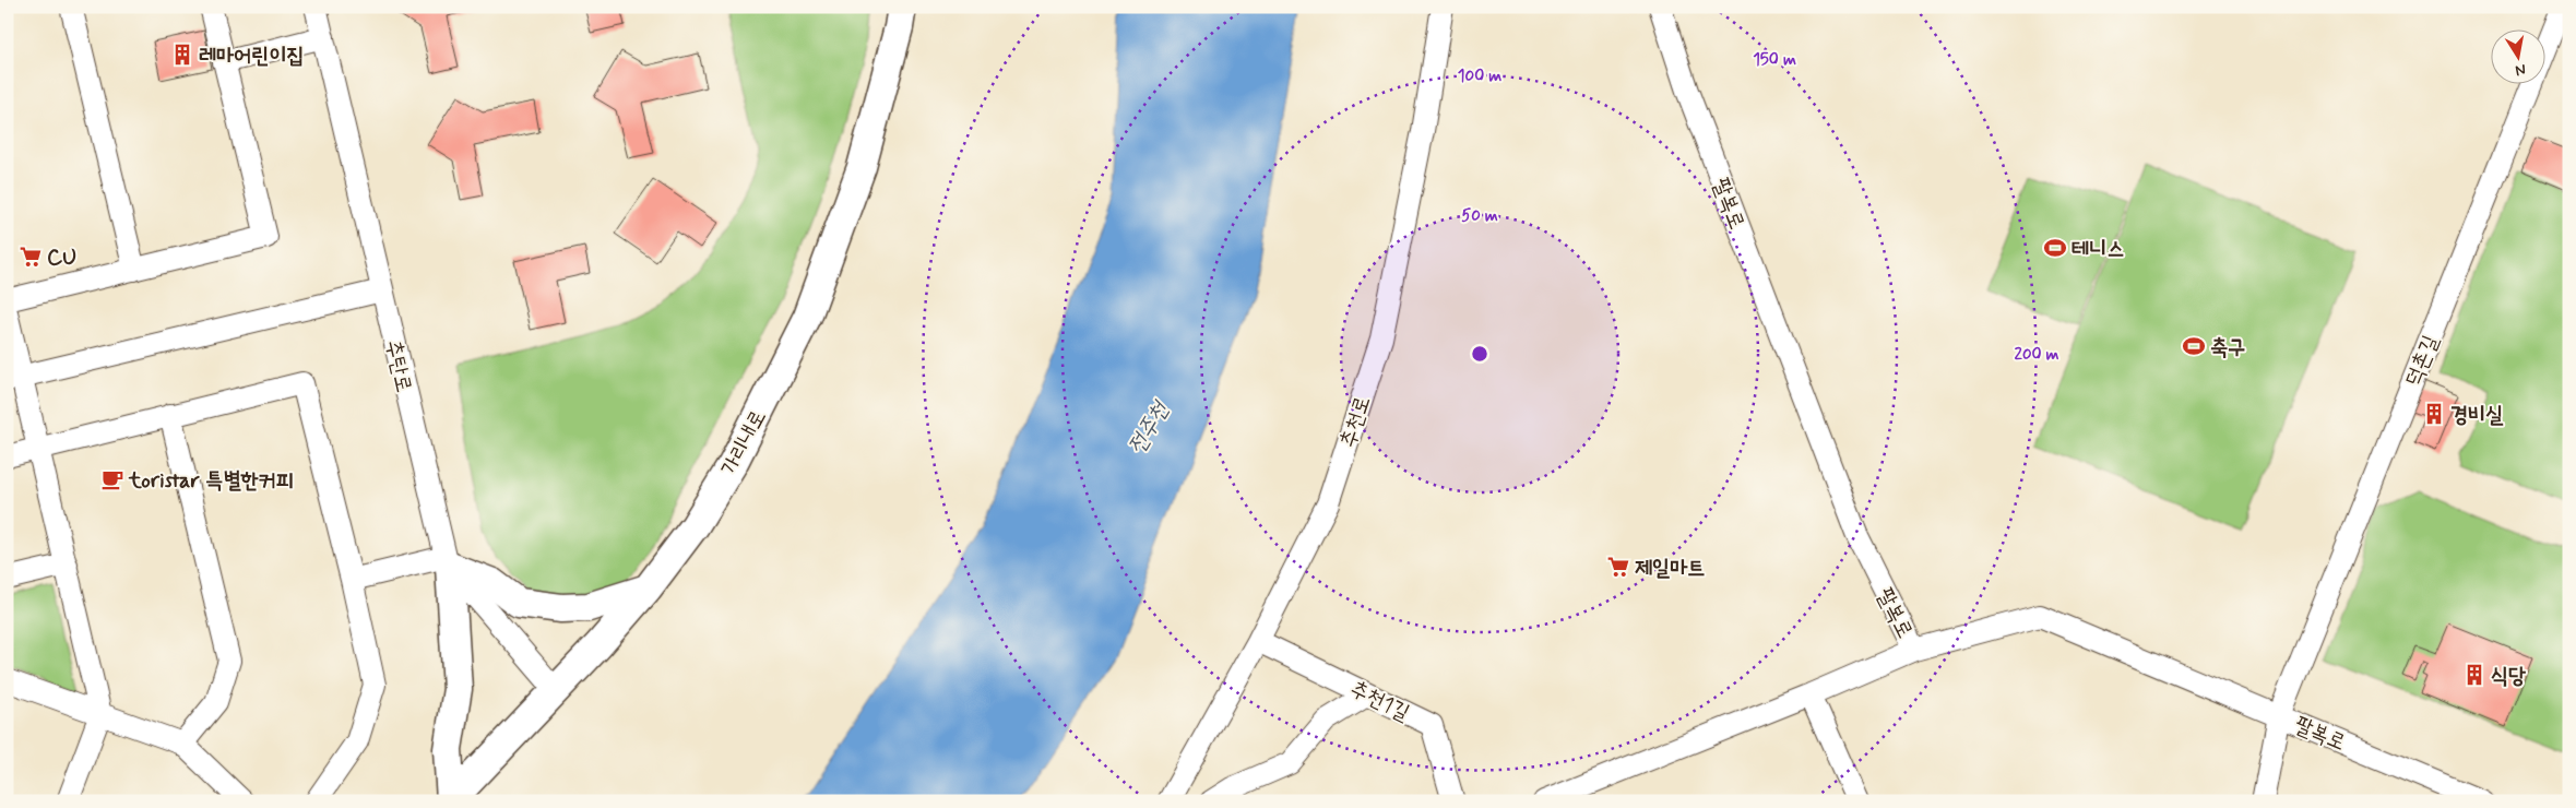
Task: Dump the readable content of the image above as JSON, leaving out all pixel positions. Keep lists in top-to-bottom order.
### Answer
{
  "streets": {
    "street": [
      "팔복로",
      "덕촌길",
      "추탄로",
      "추천로",
      "가리내로",
      "추천1길"
    ]
  },
  "crossings": [
    ["팔복로", "덕촌길"],
    ["추탄로", "가리내로"],
    ["추천로", "추천1길"]
  ],
  "water": ["전주천"],
  "places": {
    "building": ["레마어린이집", "경비실", "식당"],
    "sports": ["테니스", "축구"],
    "supermarket": ["CU", "제일마트"],
    "cafe": ["toristar 특별한커피"]
  },
  "north": "bottom",
  "rings": [
    "150 m",
    "100 m",
    "50 m",
    "200 m"
  ]
}
